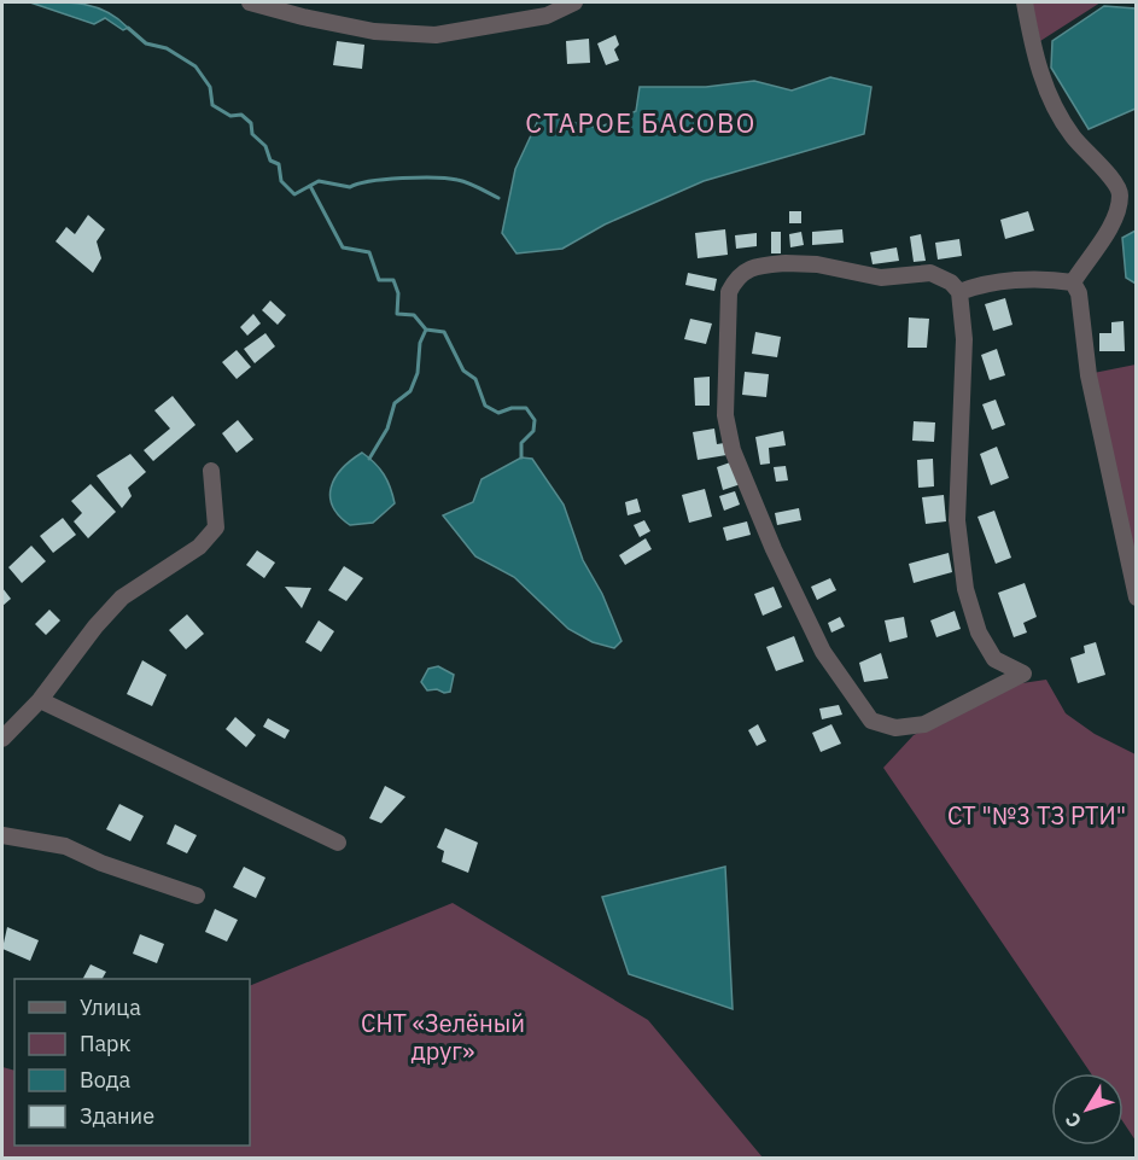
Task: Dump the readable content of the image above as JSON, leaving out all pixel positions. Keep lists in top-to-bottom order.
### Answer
{
  "districts": ["СТАРОЕ БАСОВО"],
  "parks": ["СТ \"№3 ТЗ РТИ\"", "СНТ «Зелёный друг»"],
  "legend": [
    "Улица",
    "Парк",
    "Вода",
    "Здание"
  ],
  "north": "bottom left"
}
